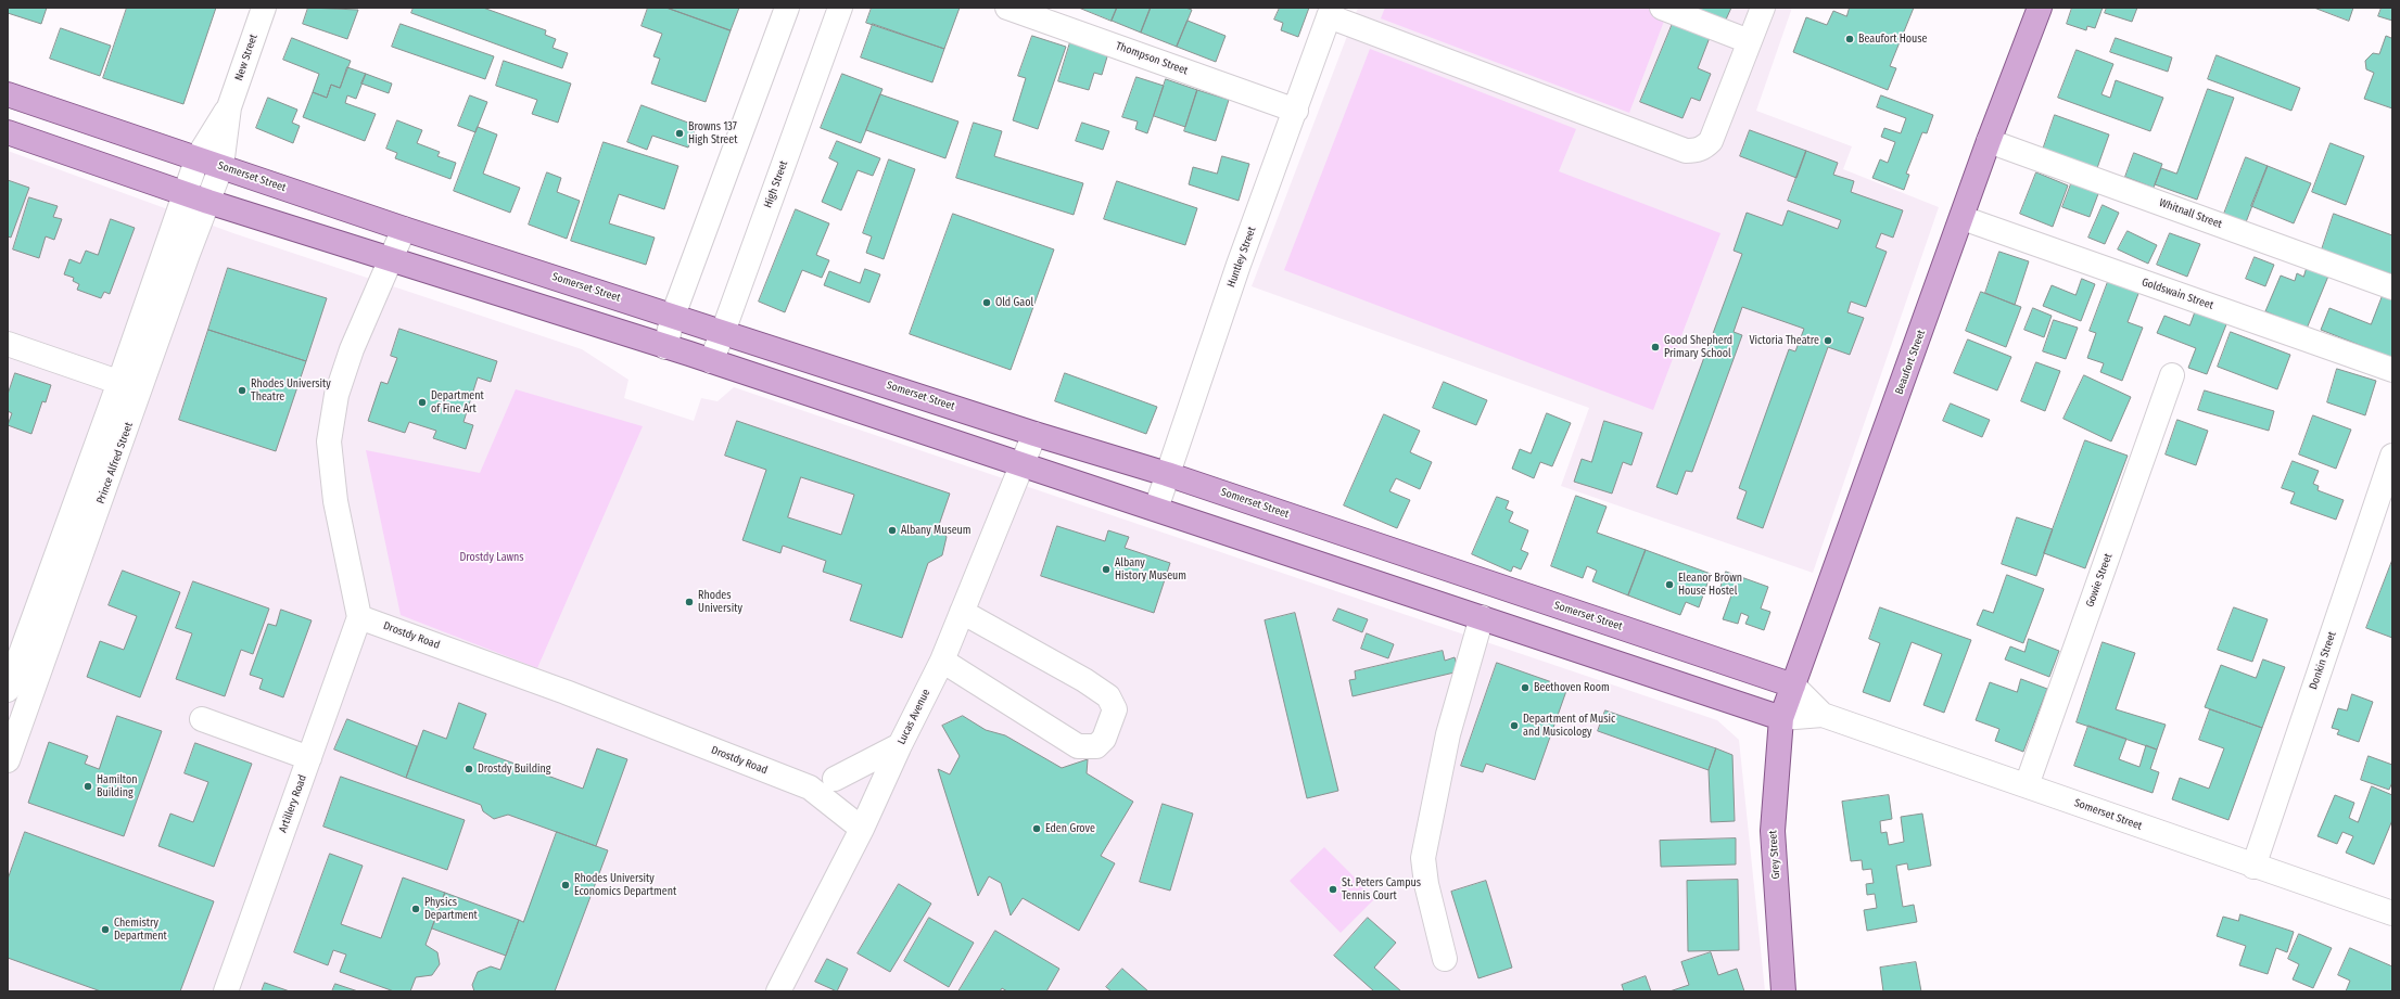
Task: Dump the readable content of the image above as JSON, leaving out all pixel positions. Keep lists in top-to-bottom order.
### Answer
{
  "streets": {
    "main road": ["Somerset Street", "Beaufort Street", "Grey Street"],
    "street": [
      "New Street",
      "Thompson Street",
      "High Street",
      "Whitnall Street",
      "Huntley Street",
      "Goldswain Street",
      "Prince Alfred Street",
      "Gowie Street",
      "Drostdy Road",
      "Donkin Street",
      "Lucas Avenue",
      "Artillery Road"
    ]
  },
  "crossings": [
    ["New Street", "Somerset Street"],
    ["New Street", "Prince Alfred Street"],
    ["Thompson Street", "Huntley Street"],
    ["Somerset Street", "High Street"],
    ["Somerset Street", "Huntley Street"],
    ["Somerset Street", "Beaufort Street"],
    ["Somerset Street", "Prince Alfred Street"],
    ["Somerset Street", "Gowie Street"],
    ["Somerset Street", "Donkin Street"],
    ["Somerset Street", "Lucas Avenue"],
    ["Somerset Street", "Grey Street"],
    ["Whitnall Street", "Beaufort Street"],
    ["Goldswain Street", "Beaufort Street"],
    ["Beaufort Street", "Grey Street"],
    ["Drostdy Road", "Lucas Avenue"],
    ["Drostdy Road", "Artillery Road"]
  ],
  "parks": ["Drostdy Lawns"],
  "places": [
    "Beaufort House",
    "Browns 137 High Street",
    "Old Gaol",
    "Victoria Theatre",
    "Good Shepherd Primary School",
    "Rhodes University Theatre",
    "Department of Fine Art",
    "Albany Museum",
    "Albany History Museum",
    "Eleanor Brown House Hostel",
    "Rhodes University",
    "Beethoven Room",
    "Department of Music and Musicology",
    "Drostdy Building",
    "Hamilton Building",
    "Eden Grove",
    "Rhodes University Economics Department",
    "St. Peters Campus Tennis Court",
    "Physics Department",
    "Chemistry Department"
  ]
}
